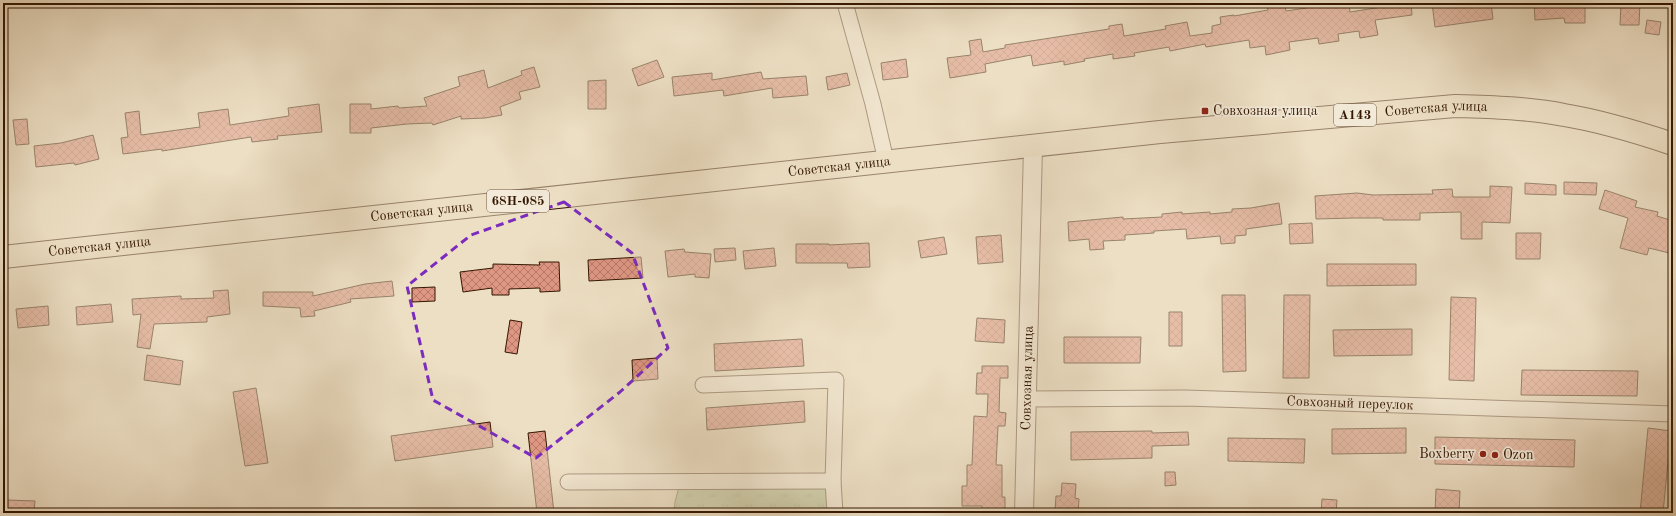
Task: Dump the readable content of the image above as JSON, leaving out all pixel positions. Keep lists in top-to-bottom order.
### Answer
{
  "streets": {
    "main road": ["Советская улица", "А143", "68Н-085"],
    "street": ["Совхозная улица", "Совхозный переулок"]
  },
  "crossings": [
    ["Советская улица", "Совхозная улица"],
    ["Совхозная улица", "Совхозный переулок"]
  ],
  "places": {
    "transit": ["Совхозная улица"],
    "other": ["Boxberry", "Ozon"]
  }
}
